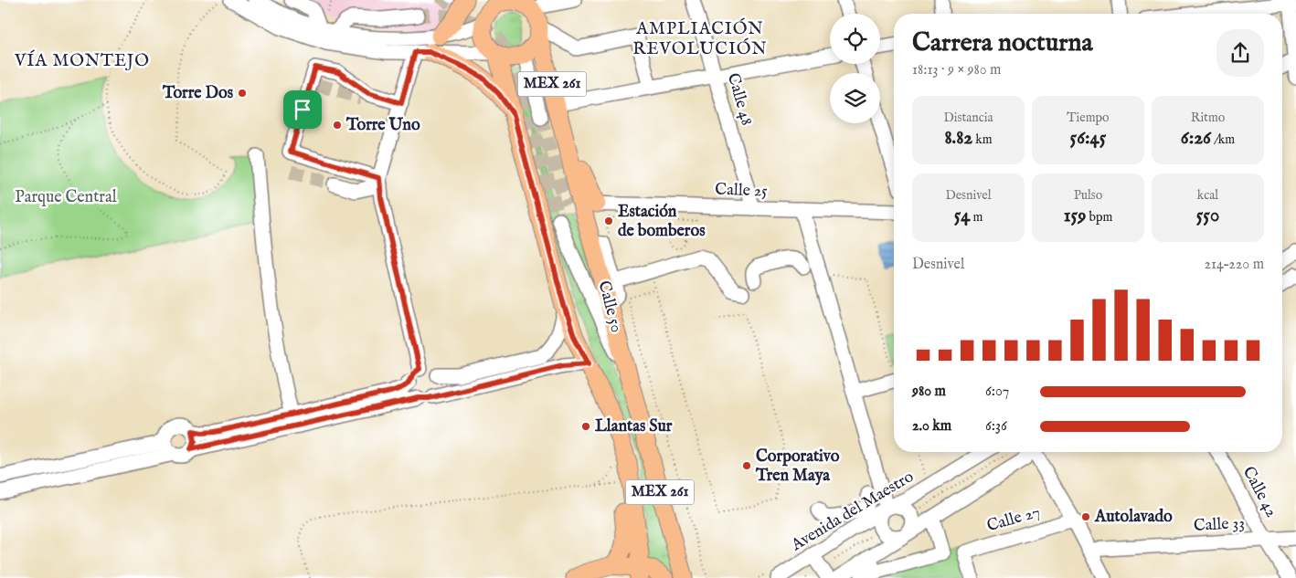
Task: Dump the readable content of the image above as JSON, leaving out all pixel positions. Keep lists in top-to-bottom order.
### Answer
{
  "streets": {
    "main road": ["MEX 261", "Calle 50"],
    "street": [
      "Calle 48",
      "Calle 25",
      "Calle 42",
      "Avenida del Maestro",
      "Calle 27",
      "Calle 33"
    ]
  },
  "crossings": [
    ["MEX 261", "Calle 50"],
    ["Calle 48", "Calle 25"],
    ["Calle 25", "Calle 50"],
    ["Calle 42", "Calle 33"]
  ],
  "districts": ["AMPLIACIÓN REVOLUCIÓN", "VÍA MONTEJO"],
  "parks": ["Parque Central"],
  "places": [
    "Torre Dos",
    "Torre Uno",
    "Estación de bomberos",
    "Llantas Sur",
    "Corporativo Tren Maya",
    "Autolavado"
  ],
  "page": {
    "heading": ["Carrera nocturna", "18:13 · 9 × 980 m"],
    "stats": [
      ["Distancia", "8.82 km"],
      ["Tiempo", "56:45"],
      ["Ritmo", "6:26 /km"],
      ["Desnivel", "54 m"],
      ["Pulso", "159 bpm"],
      ["kcal", "550"]
    ],
    "chart": ["Desnivel", "214–220 m"],
    "list": [
      {
        "name": "980 m",
        "note": "6:07"
      },
      {
        "name": "2.0 km",
        "note": "6:36"
      }
    ]
  }
}
